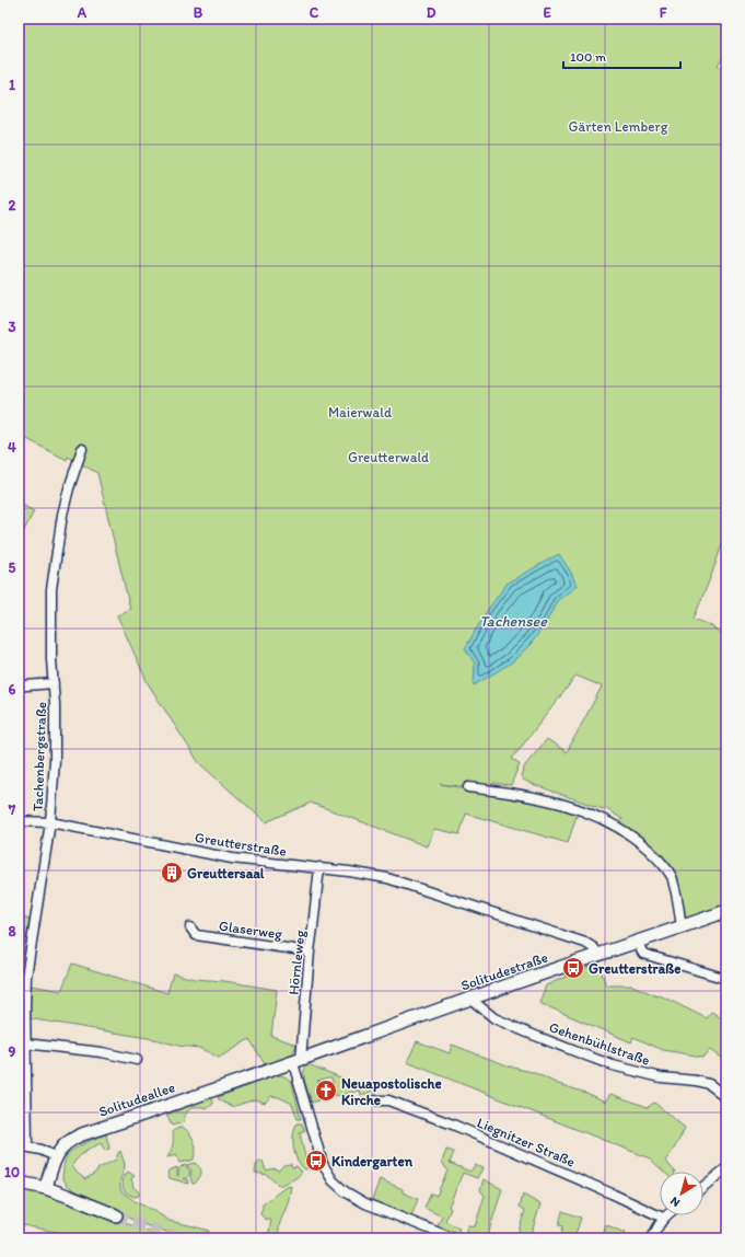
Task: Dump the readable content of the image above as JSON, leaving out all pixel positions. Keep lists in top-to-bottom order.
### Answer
{
  "streets": {
    "main road": ["Solitudestraße", "Solitudeallee"],
    "street": [
      "Tachenbergstraße",
      "Greutterstraße",
      "Glaserweg",
      "Hörnleweg",
      "Gehenbühlstraße",
      "Liegnitzer Straße"
    ]
  },
  "crossings": [
    ["Tachenbergstraße", "Greutterstraße"],
    ["Greutterstraße", "Hörnleweg"],
    ["Greutterstraße", "Solitudestraße"],
    ["Glaserweg", "Hörnleweg"],
    ["Hörnleweg", "Solitudestraße"],
    ["Hörnleweg", "Solitudeallee"],
    ["Solitudestraße", "Gehenbühlstraße"],
    ["Solitudestraße", "Solitudeallee"]
  ],
  "water": ["Tachensee"],
  "parks": ["Gärten Lemberg", "Maierwald", "Greutterwald"],
  "places": {
    "building": ["Greuttersaal"],
    "bus stop": ["Greutterstraße", "Kindergarten"],
    "church": ["Neuapostolische Kirche"]
  },
  "scale_bar": "100 m",
  "north": "bottom left",
  "grid": {
    "columns": [
      "A",
      "B",
      "C",
      "D",
      "E",
      "F"
    ],
    "rows": [
      "1",
      "2",
      "3",
      "4",
      "5",
      "6",
      "7",
      "8",
      "9",
      "10"
    ]
  }
}
